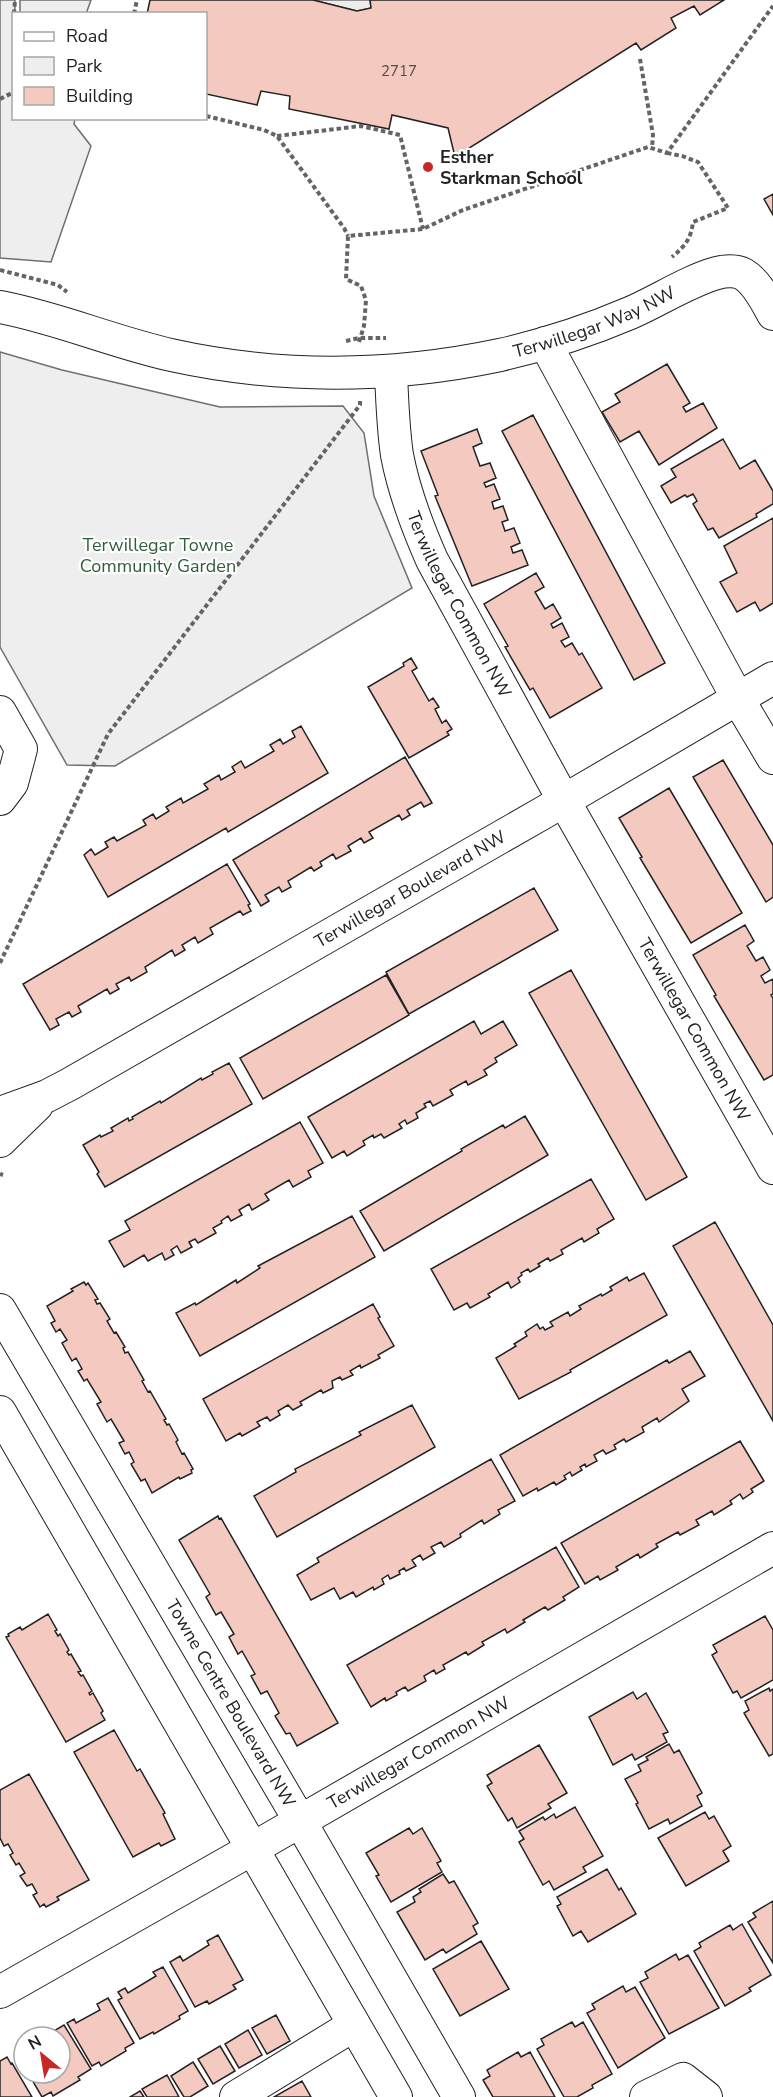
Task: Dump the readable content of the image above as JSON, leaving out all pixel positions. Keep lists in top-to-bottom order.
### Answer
{
  "streets": {
    "street": [
      "Terwillegar Way NW",
      "Terwillegar Common NW",
      "Terwillegar Boulevard NW",
      "Towne Centre Boulevard NW"
    ]
  },
  "crossings": [
    ["Terwillegar Way NW", "Terwillegar Common NW"],
    ["Terwillegar Common NW", "Terwillegar Boulevard NW"],
    ["Terwillegar Common NW", "Towne Centre Boulevard NW"]
  ],
  "parks": ["Terwillegar Towne Community Garden"],
  "places": ["Esther Starkman School"],
  "house_numbers": ["2717"],
  "legend": ["Road", "Park", "Building"],
  "north": "top left"
}
